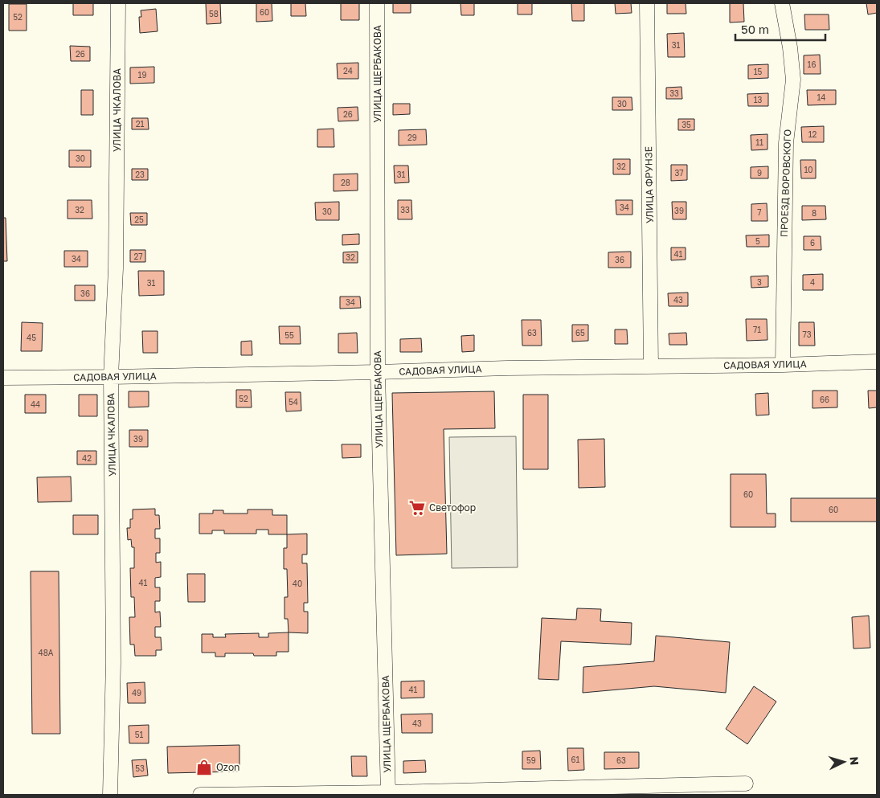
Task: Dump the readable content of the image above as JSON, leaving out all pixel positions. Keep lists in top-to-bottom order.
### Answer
{
  "streets": {
    "street": [
      "УЛИЦА ЩЕРБАКОВА",
      "УЛИЦА ЧКАЛОВА",
      "ПРОЕЗД ВОРОВСКОГО",
      "УЛИЦА ФРУНЗЕ",
      "САДОВАЯ УЛИЦА"
    ]
  },
  "crossings": [
    ["УЛИЦА ЩЕРБАКОВА", "САДОВАЯ УЛИЦА"],
    ["УЛИЦА ЧКАЛОВА", "САДОВАЯ УЛИЦА"],
    ["ПРОЕЗД ВОРОВСКОГО", "САДОВАЯ УЛИЦА"],
    ["УЛИЦА ФРУНЗЕ", "САДОВАЯ УЛИЦА"]
  ],
  "places": {
    "supermarket": ["Светофор"],
    "shop": ["Ozon"]
  },
  "house_numbers": [
    "60",
    "58",
    "52",
    "31",
    "26",
    "16",
    "24",
    "15",
    "19",
    "33",
    "14",
    "13",
    "30",
    "26",
    "21",
    "35",
    "12",
    "29",
    "11",
    "30",
    "32",
    "10",
    "37",
    "9",
    "23",
    "31",
    "28",
    "34",
    "32",
    "33",
    "39",
    "30",
    "7",
    "8",
    "25",
    "5",
    "6",
    "41",
    "27",
    "32",
    "34",
    "36",
    "3",
    "4",
    "31",
    "36",
    "43",
    "34",
    "71",
    "63",
    "65",
    "73",
    "55",
    "45",
    "52",
    "66",
    "54",
    "44",
    "39",
    "42",
    "60",
    "60",
    "41",
    "40",
    "48А",
    "41",
    "49",
    "43",
    "51",
    "61",
    "59",
    "63",
    "53"
  ],
  "scale_bar": "50 m",
  "north": "right"
}
